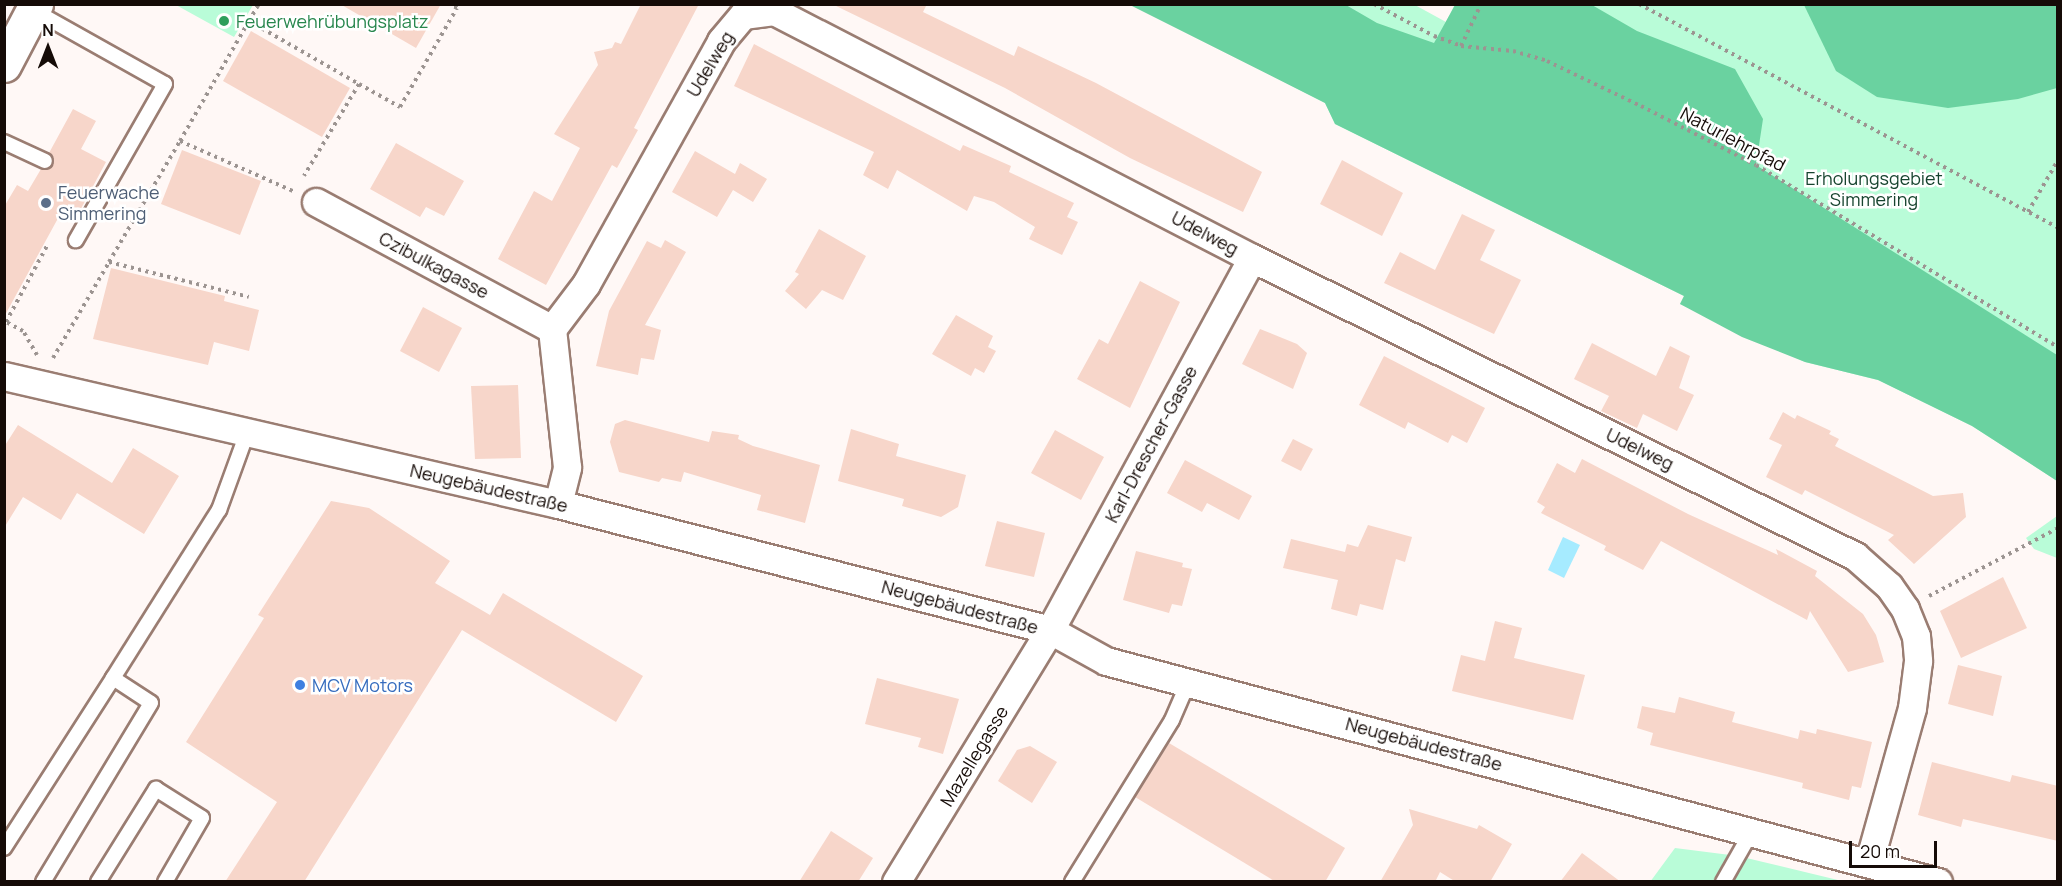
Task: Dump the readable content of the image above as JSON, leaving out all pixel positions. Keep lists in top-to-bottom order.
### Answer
{
  "streets": {
    "street": [
      "Udelweg",
      "Czibulkagasse",
      "Karl-Drescher-Gasse",
      "Neugebäudestraße",
      "Mazellegasse"
    ],
    "path": ["Naturlehrpfad"]
  },
  "crossings": [
    ["Udelweg", "Czibulkagasse"],
    ["Udelweg", "Karl-Drescher-Gasse"],
    ["Udelweg", "Neugebäudestraße"],
    ["Karl-Drescher-Gasse", "Neugebäudestraße"],
    ["Karl-Drescher-Gasse", "Mazellegasse"],
    ["Neugebäudestraße", "Mazellegasse"]
  ],
  "parks": ["Erholungsgebiet Simmering"],
  "places": ["Feuerwehrübungsplatz", "Feuerwache Simmering", "MCV Motors"],
  "scale_bar": "20 m",
  "north": "top"
}
